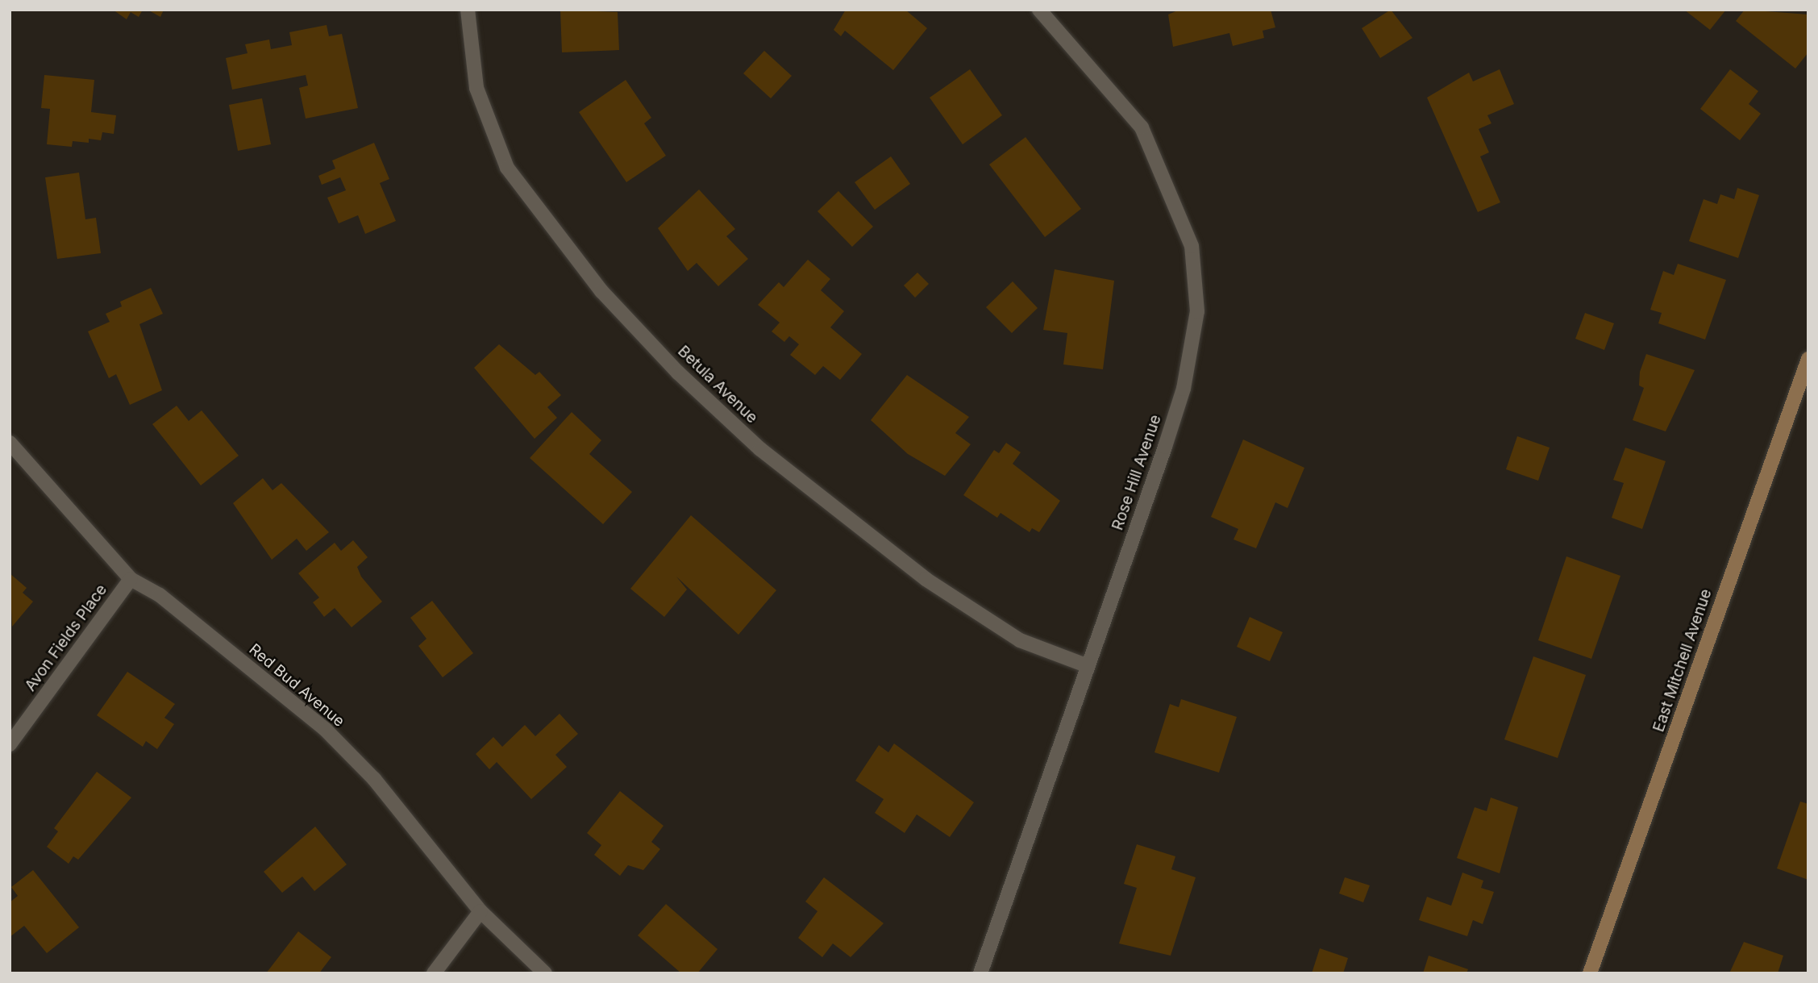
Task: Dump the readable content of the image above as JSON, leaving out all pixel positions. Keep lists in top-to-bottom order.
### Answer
{
  "streets": {
    "street": [
      "Betula Avenue",
      "Rose Hill Avenue",
      "Avon Fields Place",
      "East Mitchell Avenue",
      "Red Bud Avenue"
    ]
  },
  "crossings": [
    ["Betula Avenue", "Rose Hill Avenue"],
    ["Avon Fields Place", "Red Bud Avenue"]
  ]
}
